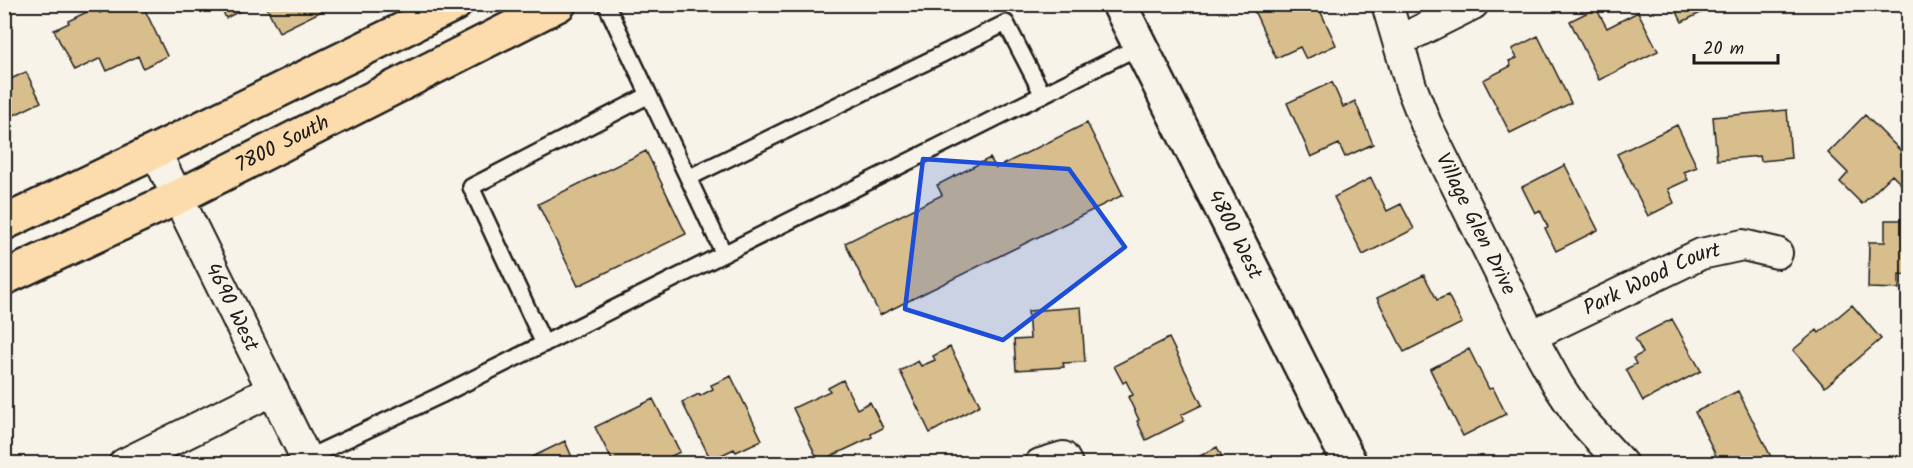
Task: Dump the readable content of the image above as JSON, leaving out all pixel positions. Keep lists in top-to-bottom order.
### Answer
{
  "streets": {
    "main road": ["7800 South", "4800 West"],
    "street": ["Village Glen Drive", "Park Wood Court", "4690 West"]
  },
  "crossings": [
    ["7800 South", "4690 West"],
    ["Village Glen Drive", "Park Wood Court"]
  ],
  "scale_bar": "20 m"
}
